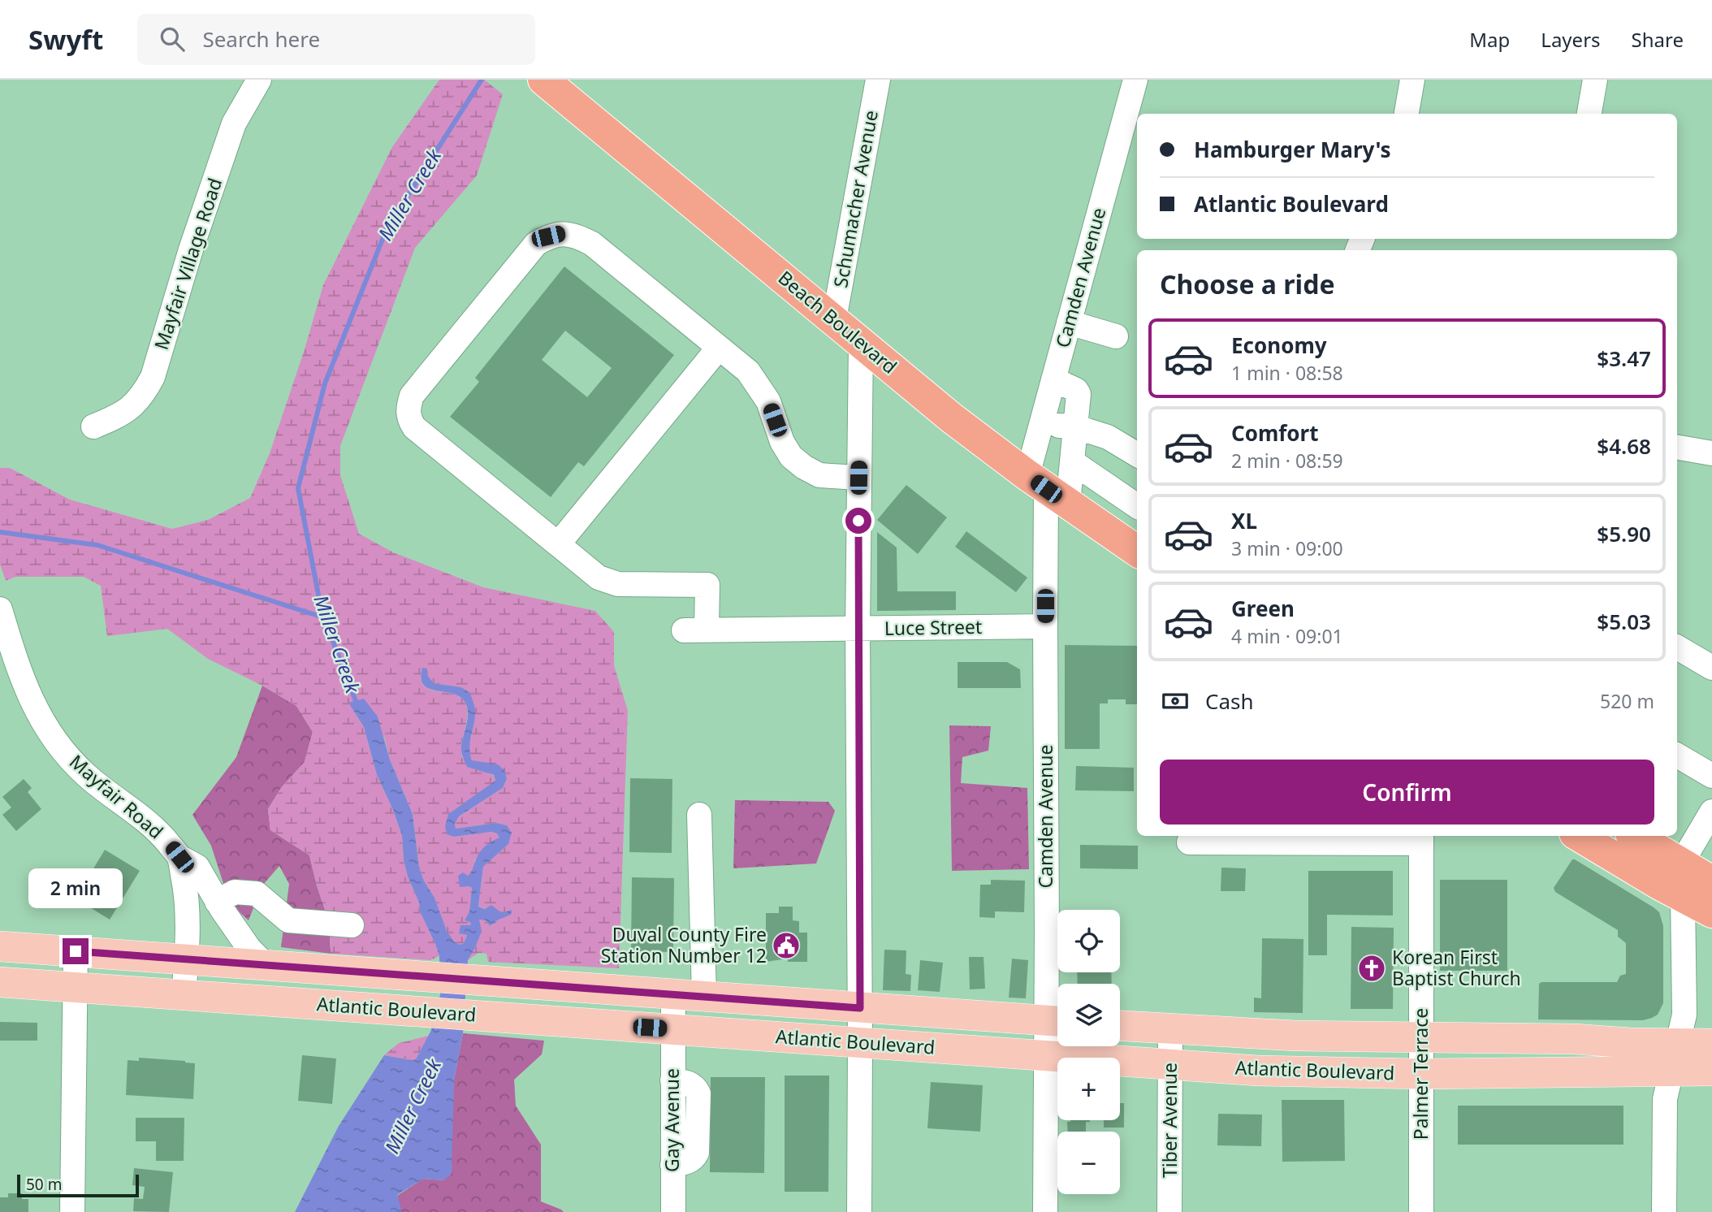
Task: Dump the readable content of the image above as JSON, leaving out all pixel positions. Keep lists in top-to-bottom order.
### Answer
{
  "streets": {
    "highway": ["Beach Boulevard"],
    "main road": ["Atlantic Boulevard"],
    "street": [
      "Schumacher Avenue",
      "Mayfair Village Road",
      "Camden Avenue",
      "Luce Street",
      "Mayfair Road",
      "Palmer Terrace",
      "Gay Avenue",
      "Tiber Avenue"
    ]
  },
  "crossings": [
    ["Schumacher Avenue", "Beach Boulevard"],
    ["Camden Avenue", "Beach Boulevard"],
    ["Camden Avenue", "Luce Street"],
    ["Camden Avenue", "Atlantic Boulevard"],
    ["Mayfair Road", "Atlantic Boulevard"],
    ["Atlantic Boulevard", "Palmer Terrace"],
    ["Atlantic Boulevard", "Gay Avenue"],
    ["Atlantic Boulevard", "Tiber Avenue"]
  ],
  "water": ["Miller Creek"],
  "places": {
    "public building": ["Duval County Fire Station Number 12"],
    "church": ["Korean First Baptist Church"]
  },
  "scale_bar": "50 m",
  "page": {
    "header": "Swyft",
    "search": "Search here",
    "nav": ["Map", "Layers", "Share"],
    "banner": ["Hamburger Mary's", "Atlantic Boulevard"],
    "heading": "Choose a ride",
    "list": [
      {
        "name": "Economy",
        "note": "1 min · 08:58",
        "value": "$3.47"
      },
      {
        "name": "Comfort",
        "note": "2 min · 08:59",
        "value": "$4.68"
      },
      {
        "name": "XL",
        "note": "3 min · 09:00",
        "value": "$5.90"
      },
      {
        "name": "Green",
        "note": "4 min · 09:01",
        "value": "$5.03"
      }
    ],
    "pay": ["Cash", "520 m"],
    "buttons": "Confirm",
    "bubble": "2 min",
    "map_buttons": ["+", "−"],
    "scale": "50 m"
  }
}
